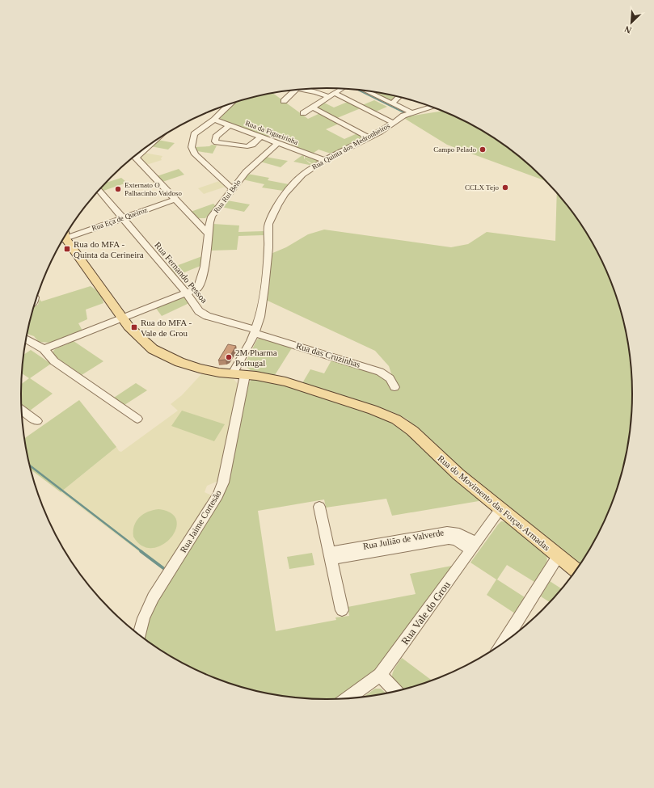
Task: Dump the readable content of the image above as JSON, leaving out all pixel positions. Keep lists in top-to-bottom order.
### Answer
{
  "streets": {
    "main road": ["Rua do Movimento das Forças Armadas"],
    "street": [
      "Rua da Figueirinha",
      "Rua Quinta dos Medronheiros",
      "Rua Rui Belo",
      "Rua Eça de Queiroz",
      "Rua Fernando Pessoa",
      "Rua das Cruzinhas",
      "Rua Jaime Cortesão",
      "Rua Julião de Valverde",
      "Rua Vale do Grou"
    ]
  },
  "crossings": [
    ["Rua da Figueirinha", "Rua Quinta dos Medronheiros"],
    ["Rua da Figueirinha", "Rua Rui Belo"],
    ["Rua Quinta dos Medronheiros", "Rua Fernando Pessoa"],
    ["Rua Quinta dos Medronheiros", "Rua das Cruzinhas"],
    ["Rua Quinta dos Medronheiros", "Rua do Movimento das Forças Armadas"],
    ["Rua Quinta dos Medronheiros", "Rua Jaime Cortesão"],
    ["Rua Rui Belo", "Rua Fernando Pessoa"],
    ["Rua Eça de Queiroz", "Rua Fernando Pessoa"],
    ["Rua Fernando Pessoa", "Rua das Cruzinhas"],
    ["Rua do Movimento das Forças Armadas", "Rua Jaime Cortesão"],
    ["Rua do Movimento das Forças Armadas", "Rua Vale do Grou"],
    ["Rua Julião de Valverde", "Rua Vale do Grou"]
  ],
  "places": {
    "other": [
      "Campo Pelado",
      "CCLX Tejo",
      "Externato O Palhacinho Vaidoso",
      "2M Pharma Portugal"
    ],
    "transit": ["Rua do MFA - Quinta da Cerineira", "Rua do MFA - Vale de Grou"]
  },
  "north": "bottom left"
}
